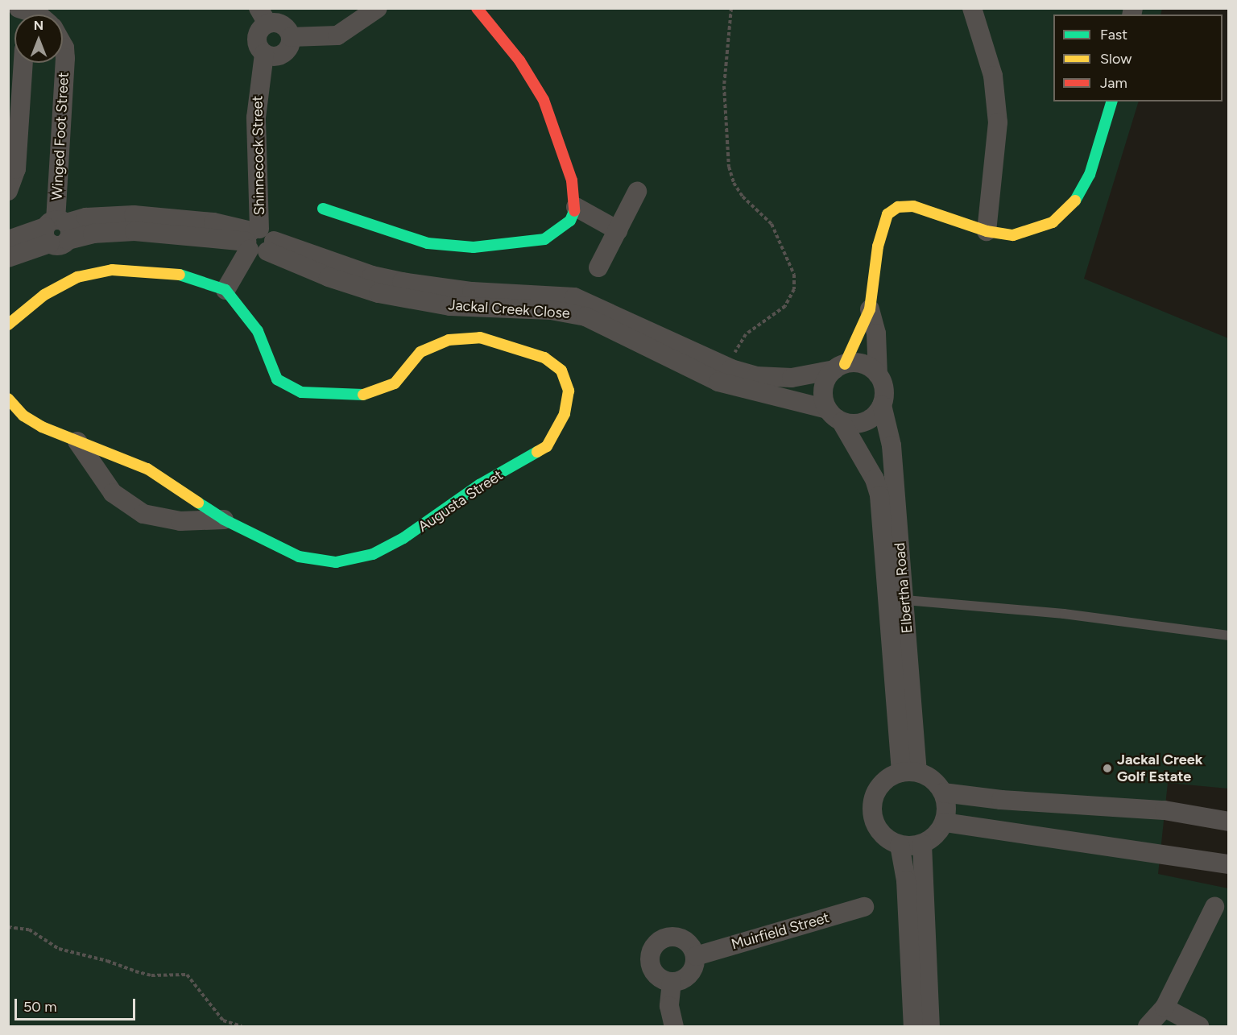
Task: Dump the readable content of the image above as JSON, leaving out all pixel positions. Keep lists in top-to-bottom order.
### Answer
{
  "streets": {
    "street": [
      "Winged Foot Street",
      "Shinnecock Street",
      "Jackal Creek Close",
      "Augusta Street",
      "Elbertha Road",
      "Muirfield Street"
    ]
  },
  "crossings": [
    ["Winged Foot Street", "Jackal Creek Close"],
    ["Shinnecock Street", "Jackal Creek Close"],
    ["Jackal Creek Close", "Elbertha Road"]
  ],
  "places": ["Jackal Creek Golf Estate"],
  "legend": ["Fast", "Slow", "Jam"],
  "scale_bar": "50 m",
  "north": "top"
}
